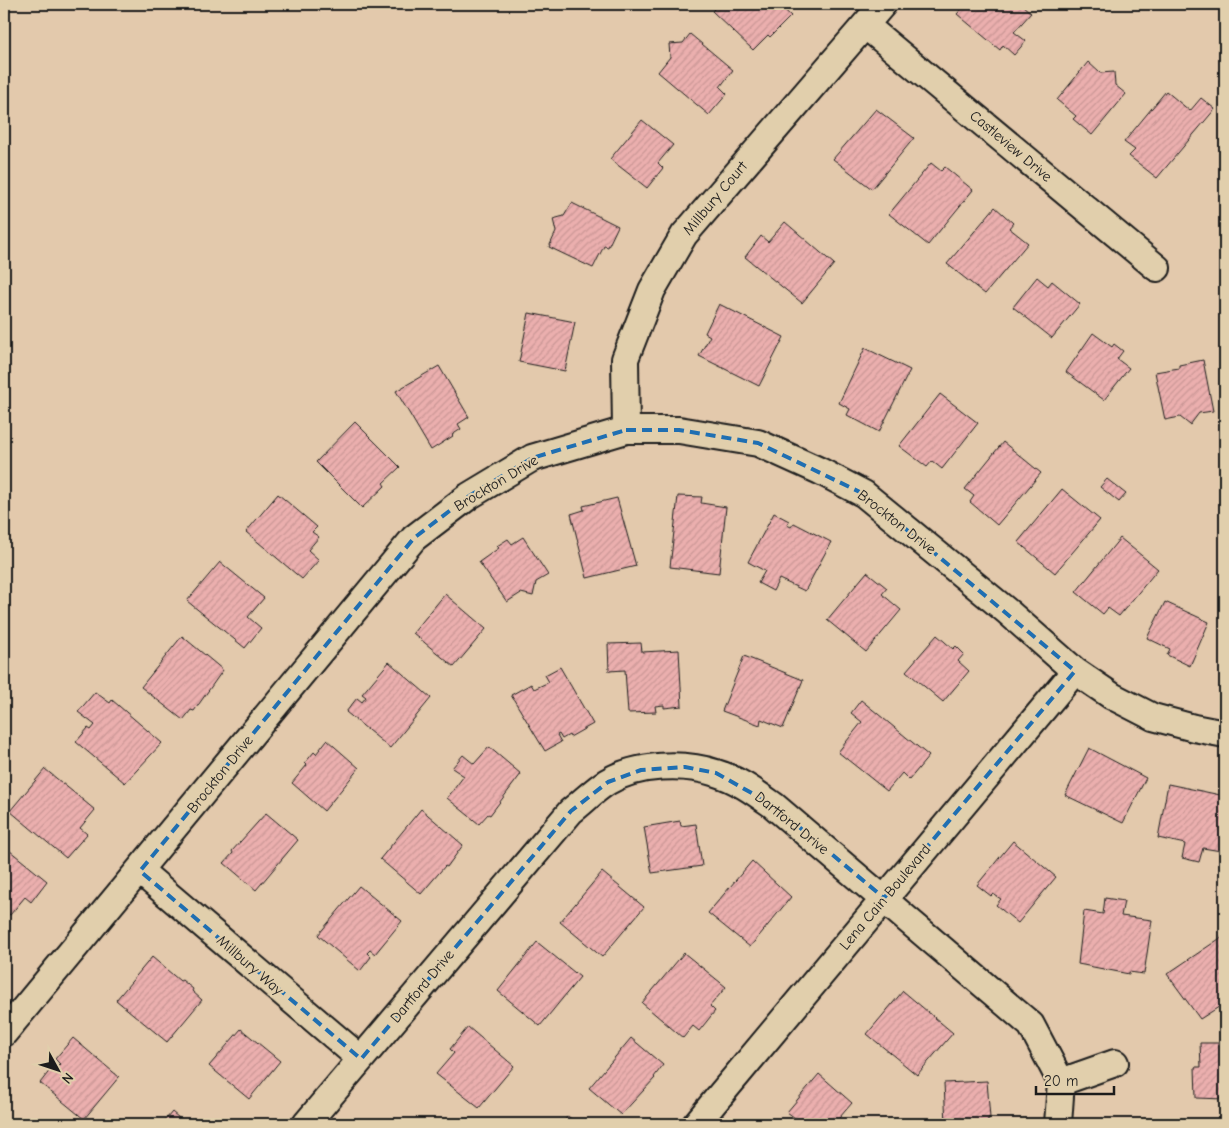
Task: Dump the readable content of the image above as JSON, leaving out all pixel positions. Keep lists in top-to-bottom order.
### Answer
{
  "streets": {
    "street": [
      "Castleview Drive",
      "Millbury Court",
      "Brockton Drive",
      "Dartford Drive",
      "Lena Cain Boulevard",
      "Millbury Way"
    ]
  },
  "crossings": [
    ["Castleview Drive", "Millbury Court"],
    ["Millbury Court", "Brockton Drive"],
    ["Brockton Drive", "Lena Cain Boulevard"],
    ["Brockton Drive", "Millbury Way"],
    ["Dartford Drive", "Lena Cain Boulevard"],
    ["Dartford Drive", "Millbury Way"]
  ],
  "scale_bar": "20 m",
  "north": "bottom right"
}
